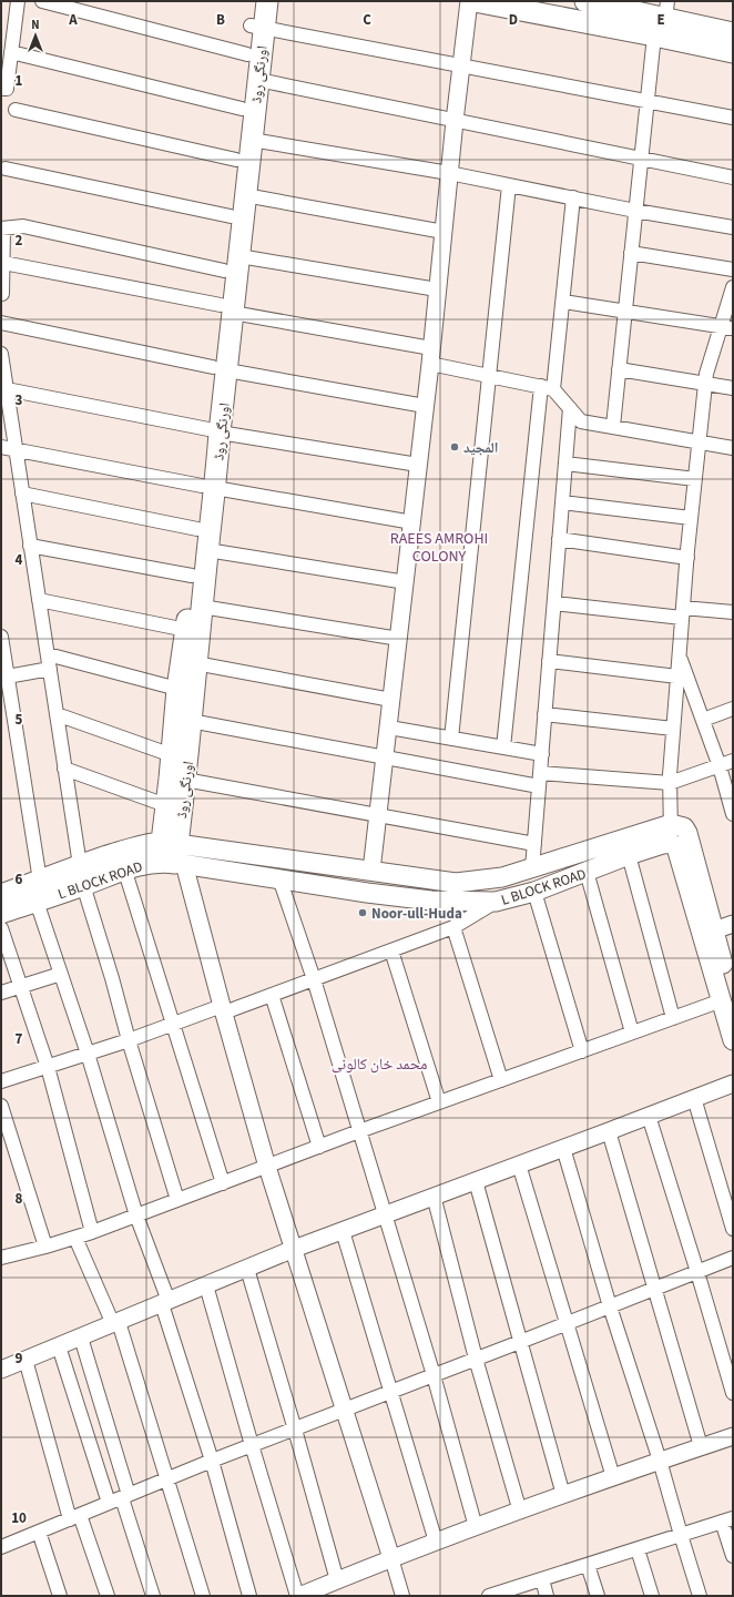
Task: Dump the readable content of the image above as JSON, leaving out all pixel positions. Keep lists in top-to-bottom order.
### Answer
{
  "streets": {
    "main road": ["اورنگی روڈ", "L BLOCK ROAD"]
  },
  "crossings": [
    ["اورنگی روڈ", "L BLOCK ROAD"]
  ],
  "districts": ["RAEES AMROHI COLONY", "محمد خان کالونی"],
  "places": ["المجید", "Noor-ull-Huda"],
  "north": "top",
  "grid": {
    "columns": [
      "A",
      "B",
      "C",
      "D",
      "E"
    ],
    "rows": [
      "1",
      "2",
      "3",
      "4",
      "5",
      "6",
      "7",
      "8",
      "9",
      "10"
    ]
  }
}
